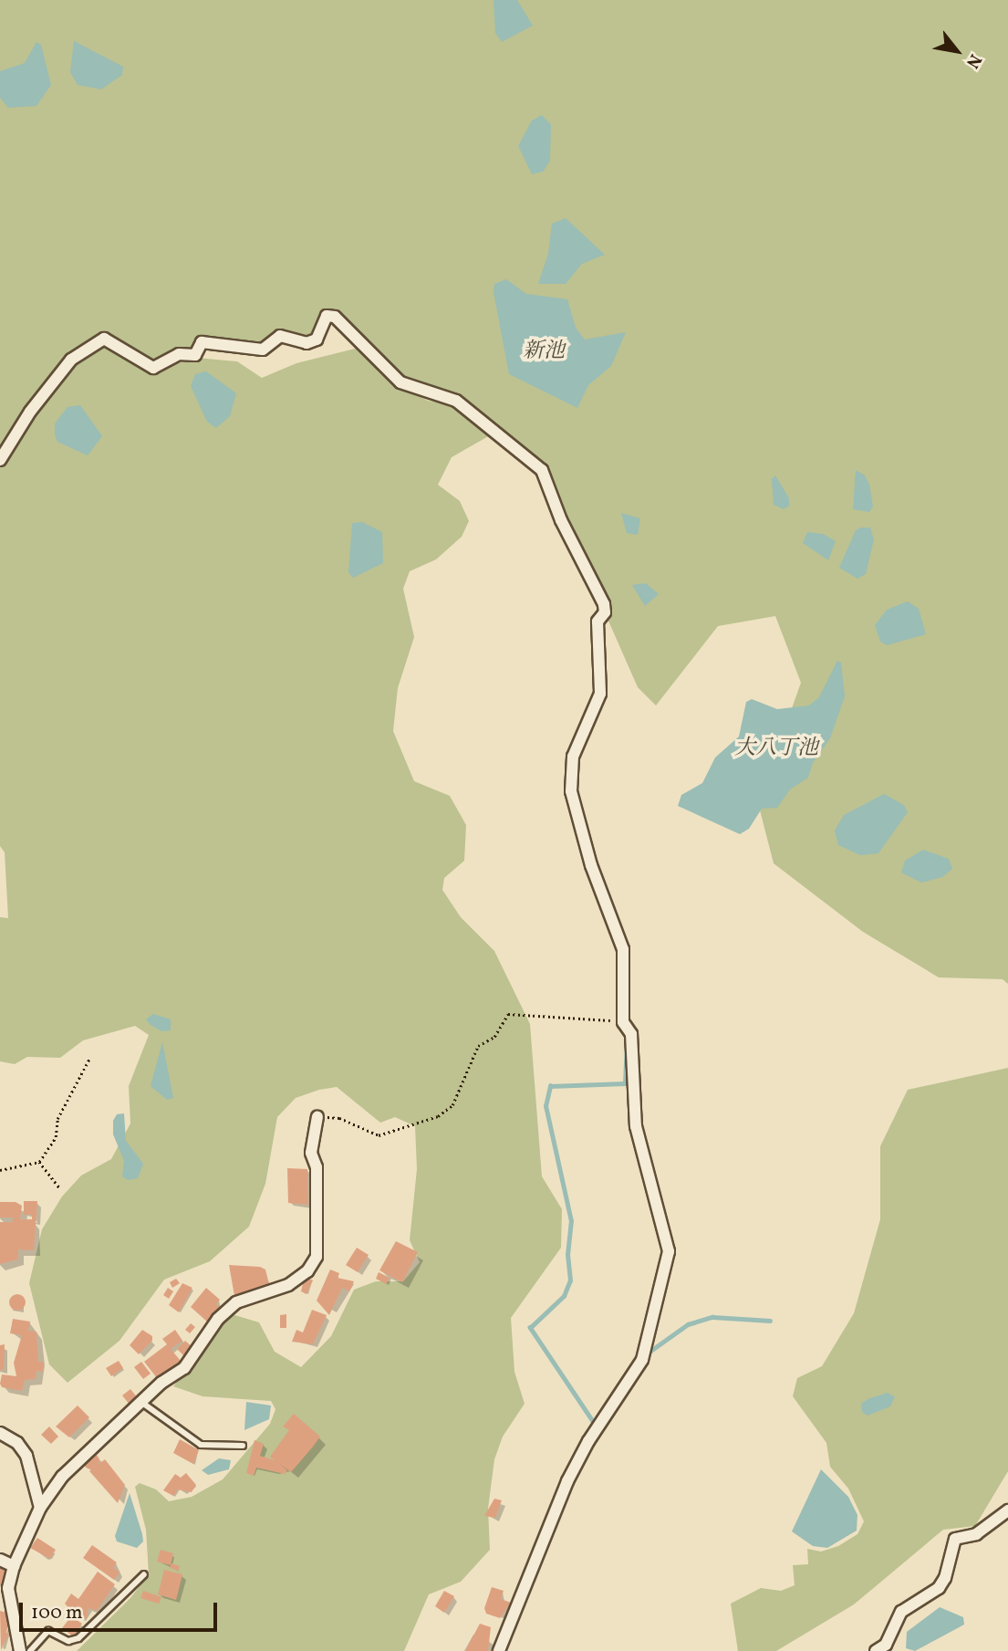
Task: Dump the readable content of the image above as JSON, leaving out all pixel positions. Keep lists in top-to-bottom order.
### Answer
{
  "water": ["新池", "大八丁池"],
  "scale_bar": "100 m",
  "north": "bottom right"
}
